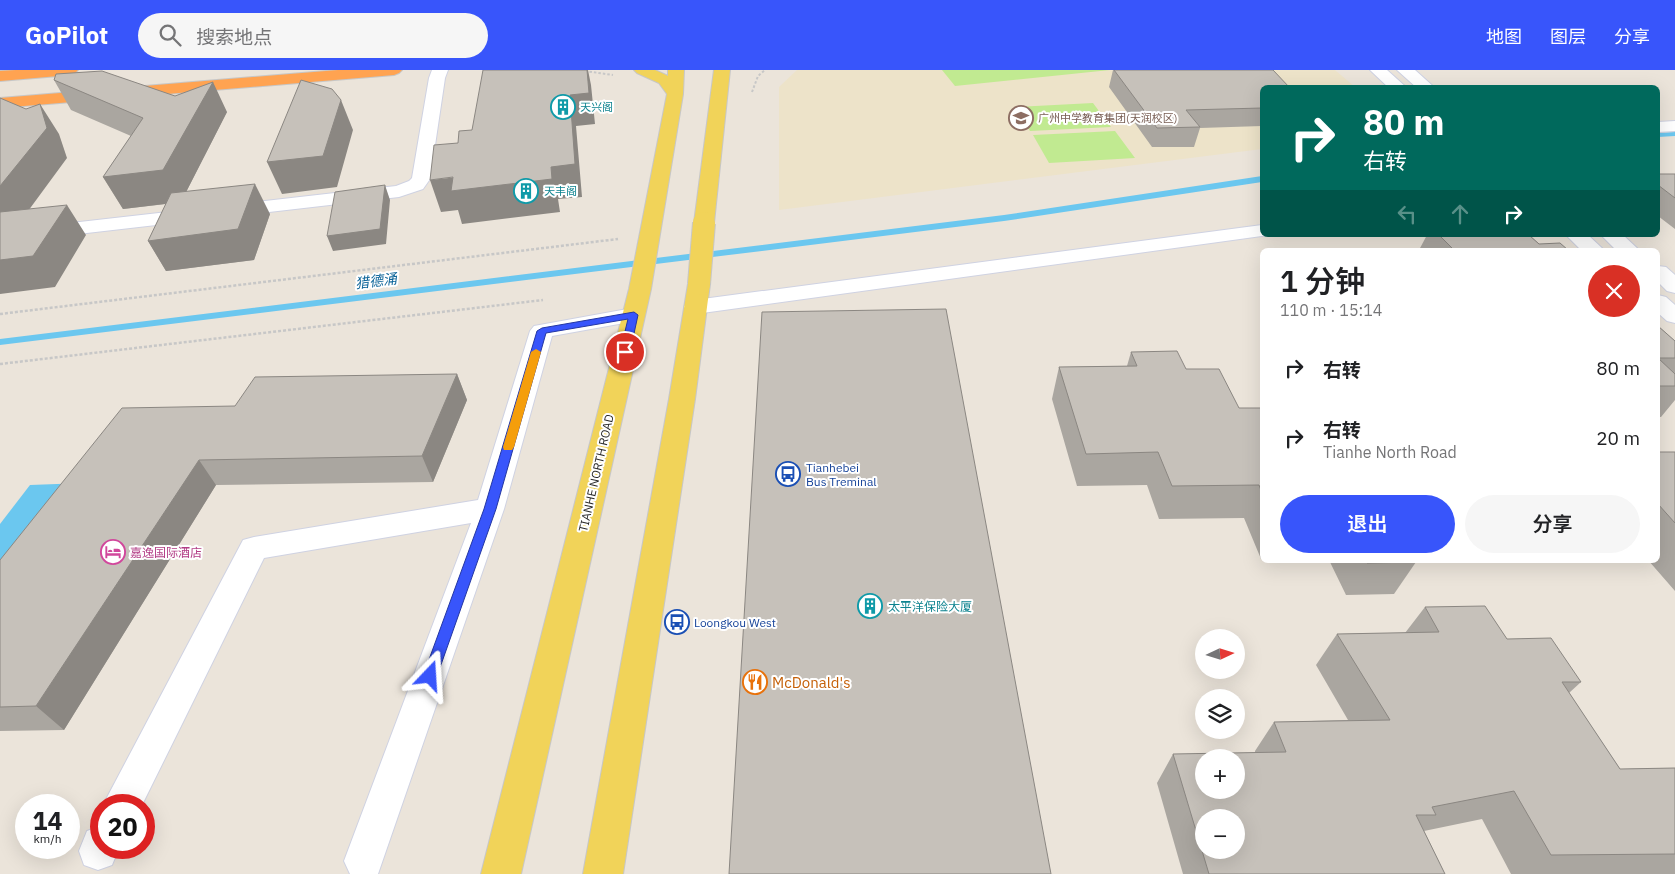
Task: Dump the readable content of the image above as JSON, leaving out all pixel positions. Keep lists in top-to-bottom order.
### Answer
{
  "streets": {
    "main road": ["TIANHE NORTH ROAD"]
  },
  "water": ["猎德涌"],
  "places": {
    "building": ["天兴阁", "天丰阁", "太平洋保险大厦"],
    "school or university": ["广州中学教育集团(天润校区)"],
    "bus stop": ["Tianhebei Bus Treminal", "Loongkou West"],
    "hotel": ["嘉逸国际酒店"],
    "restaurant": ["McDonald's"]
  },
  "north": "right",
  "page": {
    "header": "GoPilot",
    "search": "搜索地点",
    "nav": ["地图", "图层", "分享"],
    "turn": ["80 m", "右转"],
    "heading": ["1 分钟", "110 m · 15:14"],
    "list": [
      {
        "name": "右转",
        "value": "80 m"
      },
      {
        "name": "右转",
        "note": "Tianhe North Road",
        "value": "20 m"
      }
    ],
    "buttons": ["退出", "分享"],
    "map_buttons": ["+", "−"],
    "speed": "14 km/h",
    "limit": "20"
  }
}
